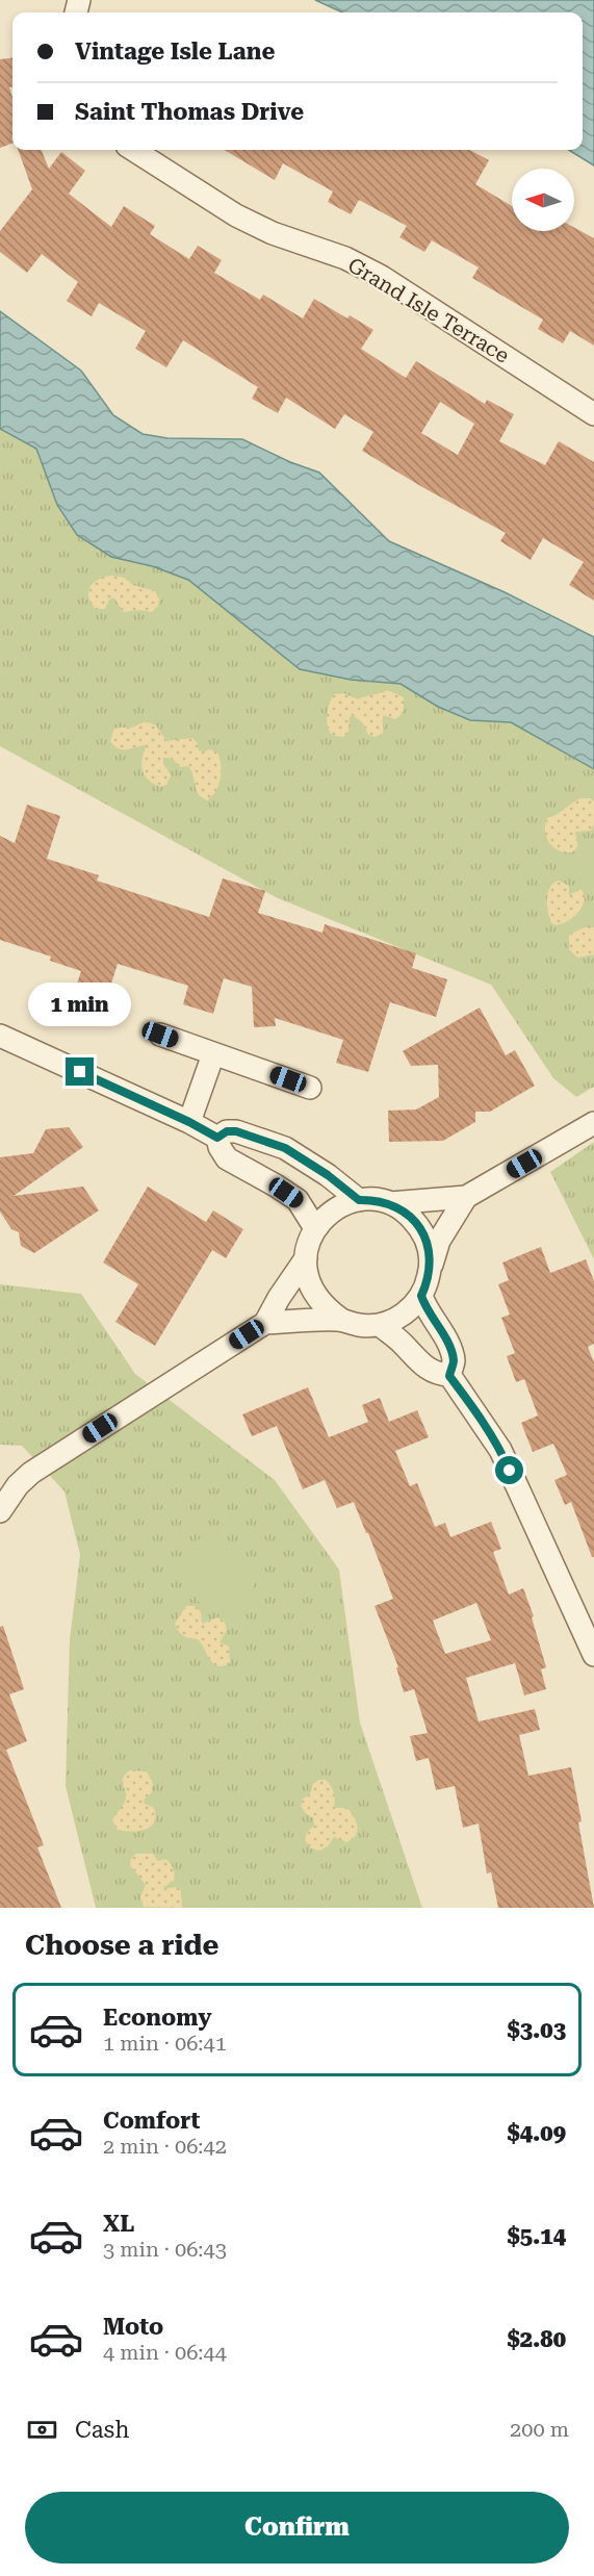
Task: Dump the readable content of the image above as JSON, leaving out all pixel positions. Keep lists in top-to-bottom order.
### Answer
{
  "streets": {
    "street": ["Grand Isle Terrace"]
  },
  "north": "left",
  "page": {
    "banner": ["Vintage Isle Lane", "Saint Thomas Drive"],
    "bubble": "1 min",
    "heading": "Choose a ride",
    "list": [
      {
        "name": "Economy",
        "note": "1 min · 06:41",
        "value": "$3.03"
      },
      {
        "name": "Comfort",
        "note": "2 min · 06:42",
        "value": "$4.09"
      },
      {
        "name": "XL",
        "note": "3 min · 06:43",
        "value": "$5.14"
      },
      {
        "name": "Moto",
        "note": "4 min · 06:44",
        "value": "$2.80"
      }
    ],
    "pay": ["Cash", "200 m"],
    "buttons": "Confirm"
  }
}
